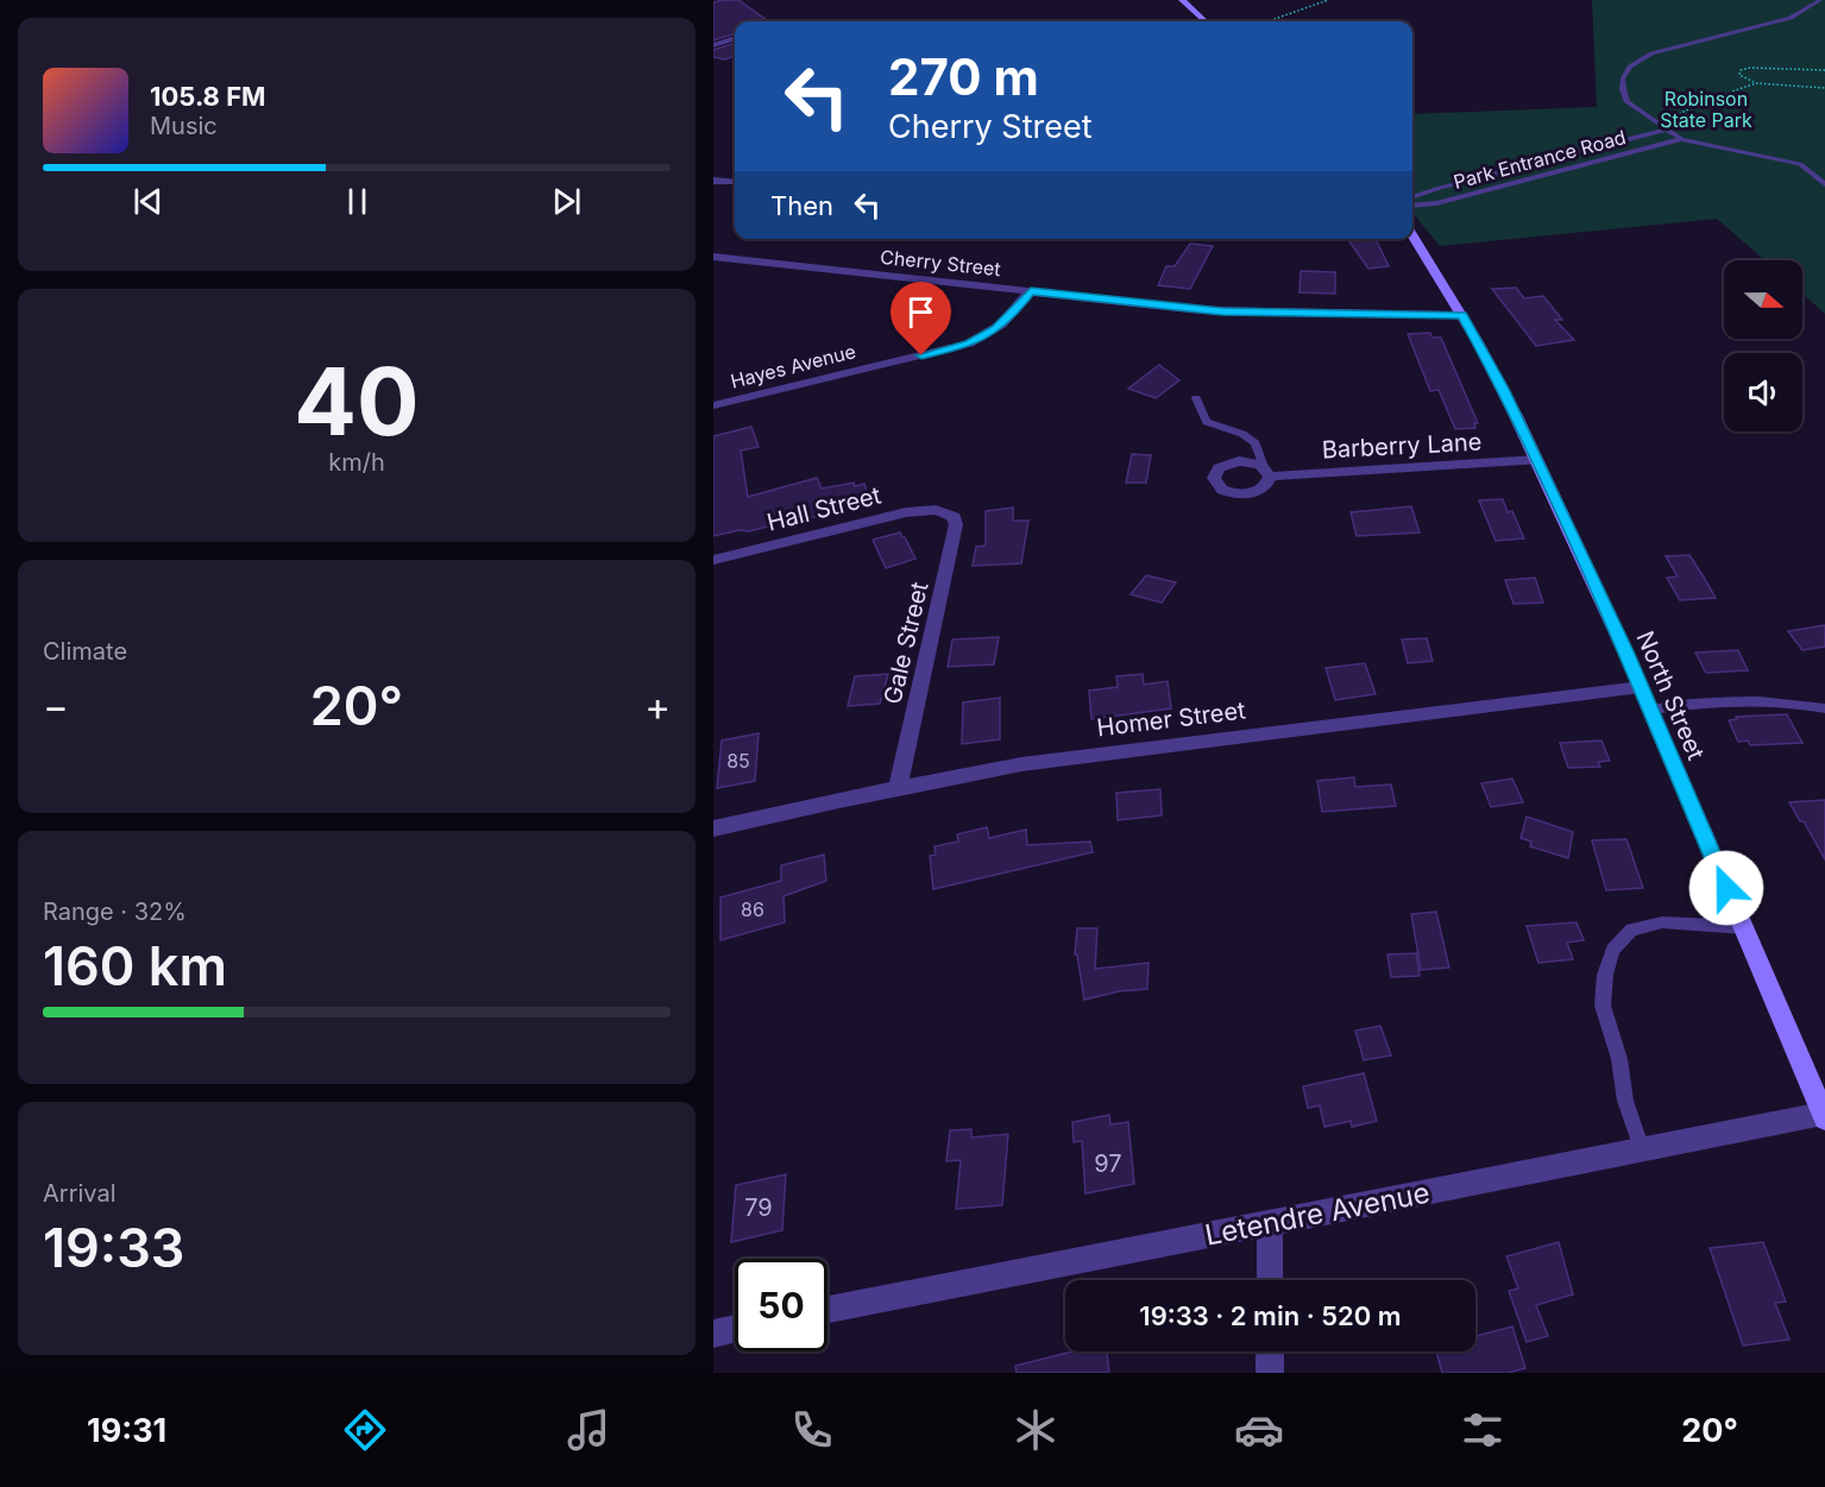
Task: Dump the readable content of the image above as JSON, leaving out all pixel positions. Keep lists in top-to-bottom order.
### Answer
{
  "streets": {
    "main road": ["North Street"],
    "street": [
      "Cherry Street",
      "Hayes Avenue",
      "Barberry Lane",
      "Hall Street",
      "Gale Street",
      "Homer Street",
      "Letendre Avenue"
    ],
    "lane": ["Park Entrance Road"]
  },
  "crossings": [
    ["Cherry Street", "Hayes Avenue"],
    ["Cherry Street", "North Street"],
    ["Barberry Lane", "North Street"],
    ["Hall Street", "Gale Street"],
    ["Gale Street", "Homer Street"],
    ["North Street", "Homer Street"],
    ["North Street", "Letendre Avenue"]
  ],
  "parks": ["Robinson State Park"],
  "house_numbers": [
    "85",
    "86",
    "97",
    "79"
  ],
  "north": "right",
  "page": {
    "turn": ["270 m", "Cherry Street"],
    "song": ["105.8 FM", "Music"],
    "then": "Then",
    "tile": [
      ["40", "km/h"],
      "Climate",
      ["Range · 32%", "160 km"],
      ["Arrival", "19:33"]
    ],
    "heat": ["−", "20°", "+"],
    "limit": "50",
    "trip": "19:33 · 2 min · 520 m",
    "tabs": ["19:31", "20°"]
  }
}
